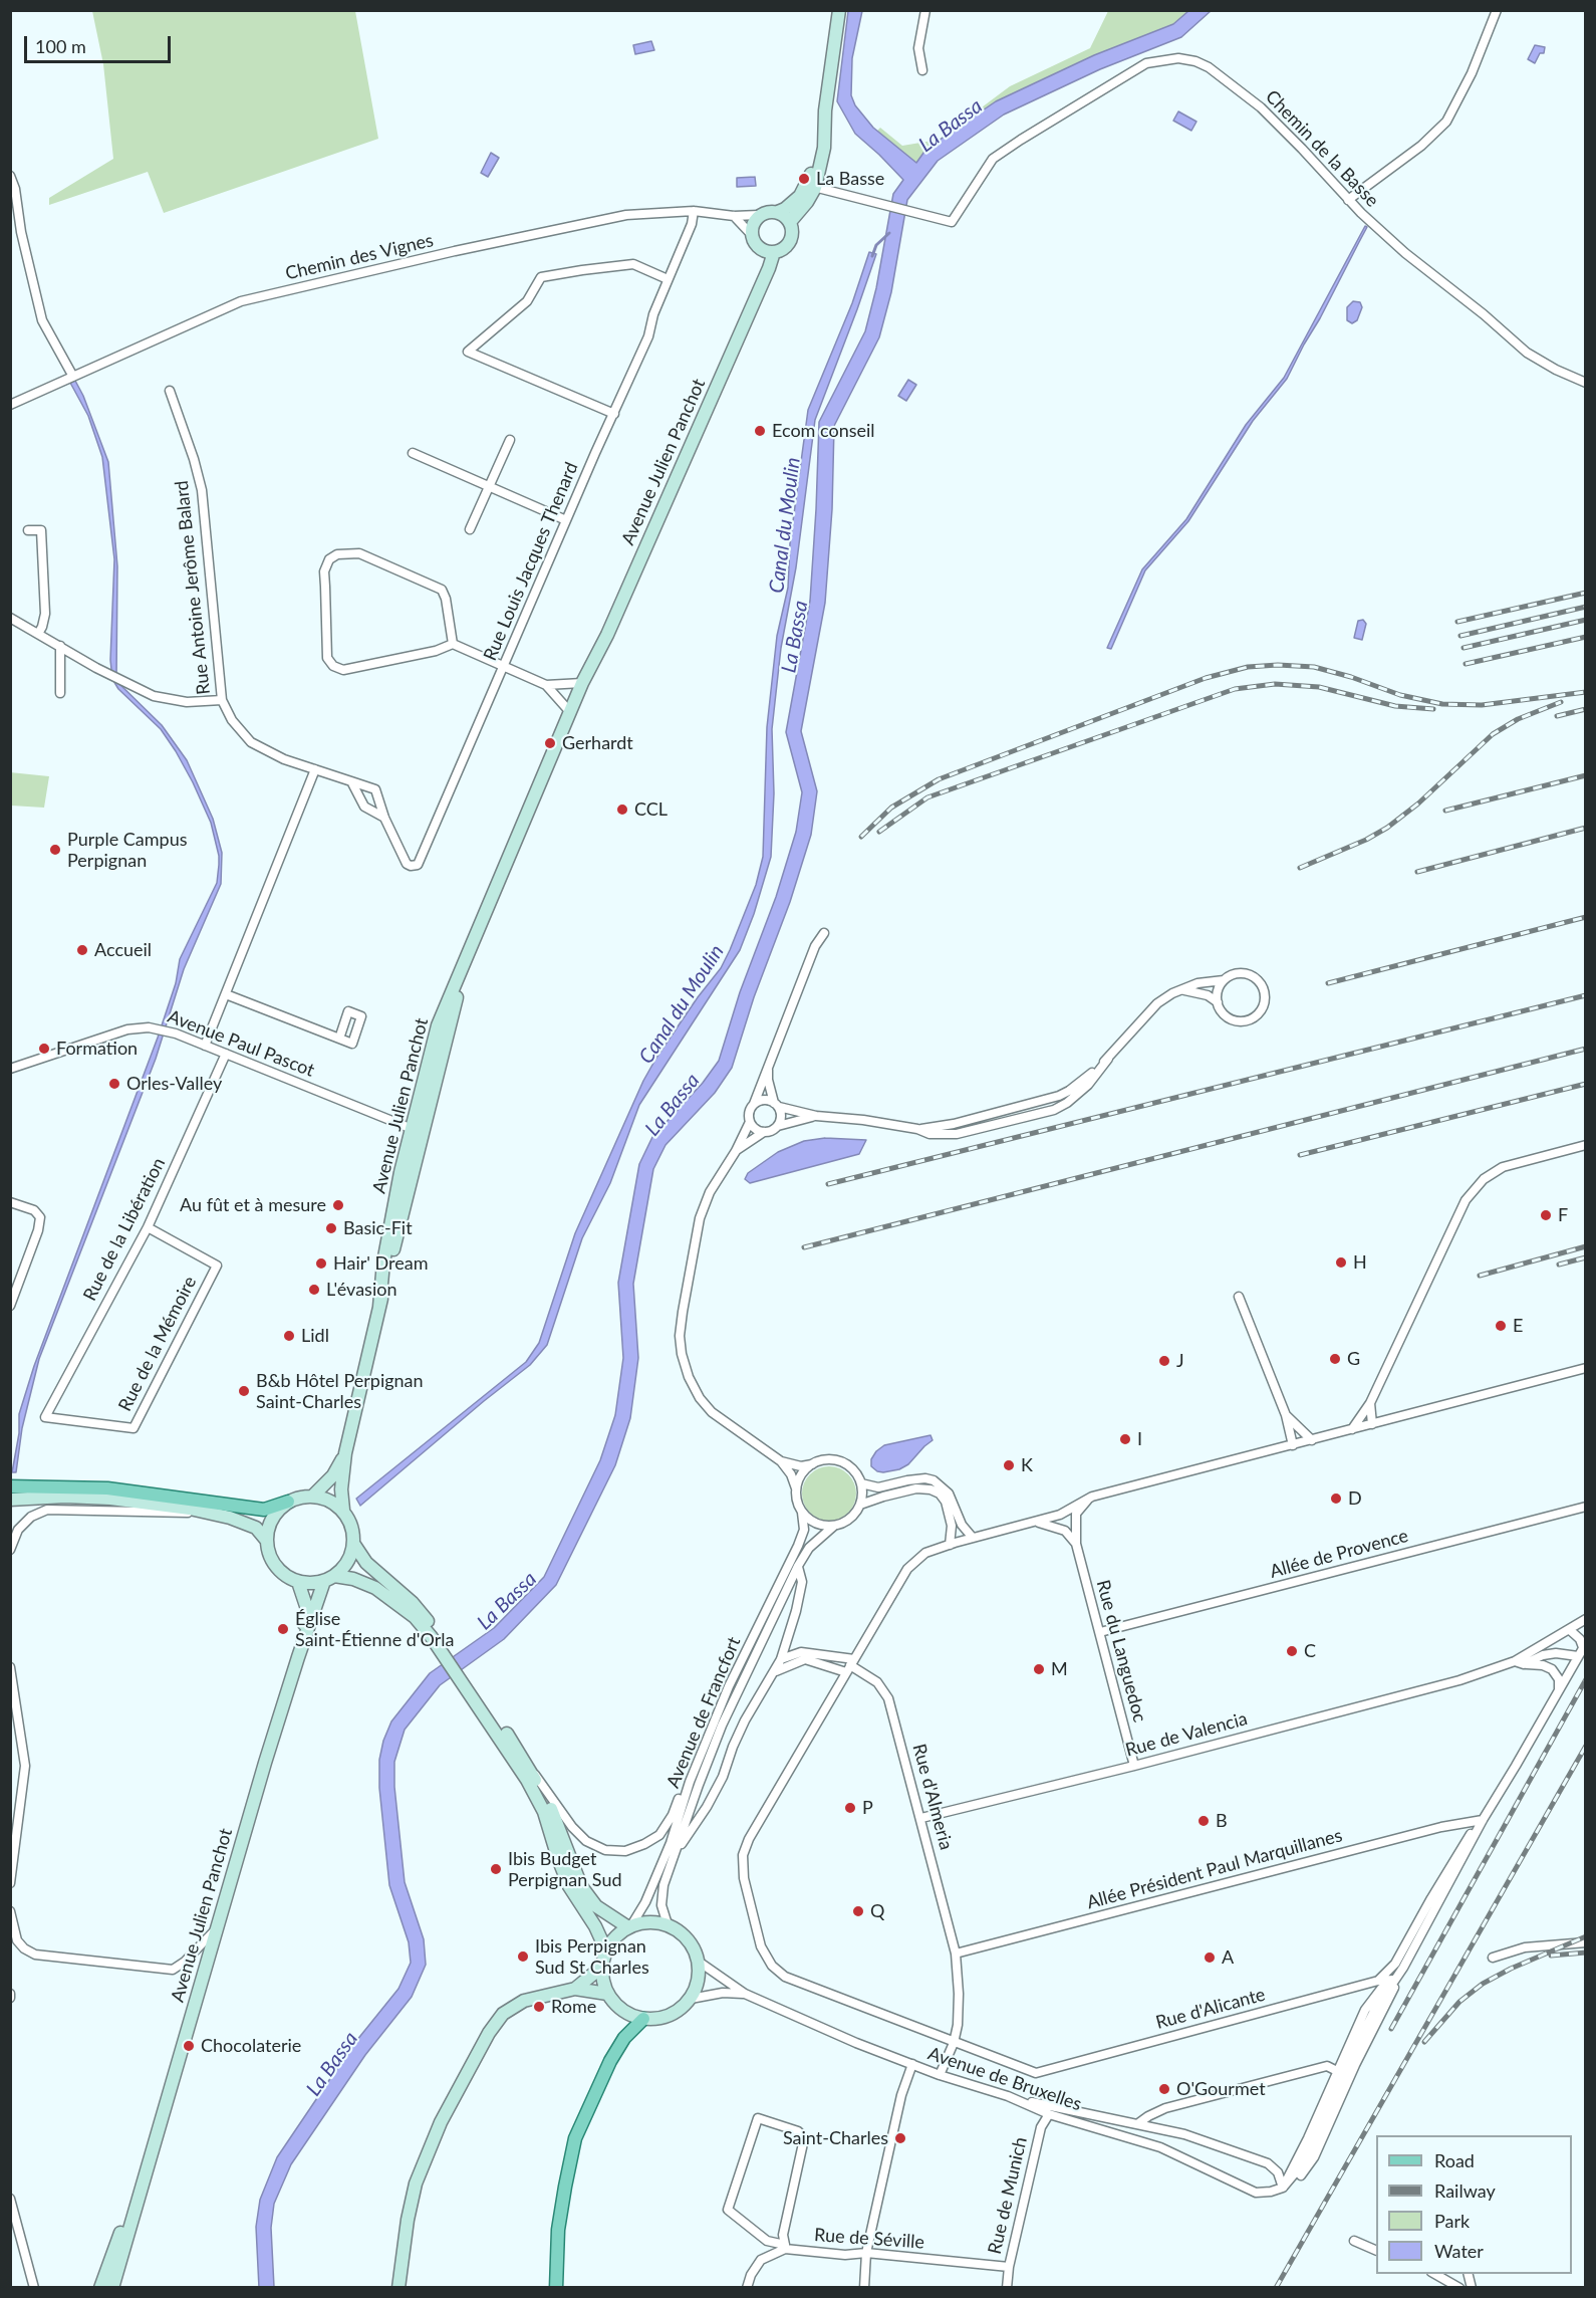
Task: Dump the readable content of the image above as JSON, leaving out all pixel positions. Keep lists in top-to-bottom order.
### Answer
{
  "streets": {
    "main road": ["Avenue Julien Panchot"],
    "street": [
      "Chemin de la Basse",
      "Chemin des Vignes",
      "Rue Louis Jacques Thenard",
      "Rue Antoine Jerôme Balard",
      "Avenue Paul Pascot",
      "Rue de la Libération",
      "Rue de la Mémoire",
      "Allée de Provence",
      "Rue du Languedoc",
      "Avenue de Francfort",
      "Rue de Valencia",
      "Rue d'Almeria",
      "Allée Président Paul Marquillanes",
      "Rue d'Alicante",
      "Avenue de Bruxelles",
      "Rue de Munich",
      "Rue de Séville"
    ]
  },
  "crossings": [
    ["Chemin des Vignes", "Avenue Julien Panchot"],
    ["Chemin des Vignes", "Rue Louis Jacques Thenard"],
    ["Avenue Julien Panchot", "Avenue Paul Pascot"],
    ["Rue Louis Jacques Thenard", "Rue Antoine Jerôme Balard"],
    ["Avenue Paul Pascot", "Rue de la Libération"],
    ["Rue de la Libération", "Rue de la Mémoire"],
    ["Allée de Provence", "Rue du Languedoc"],
    ["Rue du Languedoc", "Rue de Valencia"],
    ["Avenue de Francfort", "Avenue de Bruxelles"],
    ["Rue de Valencia", "Rue d'Almeria"],
    ["Rue d'Almeria", "Allée Président Paul Marquillanes"],
    ["Rue d'Almeria", "Rue d'Alicante"],
    ["Rue d'Almeria", "Avenue de Bruxelles"],
    ["Avenue de Bruxelles", "Rue de Munich"],
    ["Rue de Munich", "Rue de Séville"]
  ],
  "water": ["La Bassa", "Canal du Moulin"],
  "places": [
    "La Basse",
    "Ecom conseil",
    "Gerhardt",
    "CCL",
    "Purple Campus Perpignan",
    "Accueil",
    "Formation",
    "Orles-Valley",
    "Au fût et à mesure",
    "F",
    "Basic-Fit",
    "H",
    "Hair' Dream",
    "L'évasion",
    "E",
    "Lidl",
    "G",
    "J",
    "B&b Hôtel Perpignan Saint-Charles",
    "I",
    "K",
    "D",
    "Église Saint-Étienne d'Orla",
    "C",
    "M",
    "P",
    "B",
    "Ibis Budget Perpignan Sud",
    "Q",
    "Ibis Perpignan Sud St Charles",
    "A",
    "Rome",
    "Chocolaterie",
    "O'Gourmet",
    "Saint-Charles"
  ],
  "legend": [
    "Road",
    "Railway",
    "Park",
    "Water"
  ],
  "scale_bar": "100 m"
}
